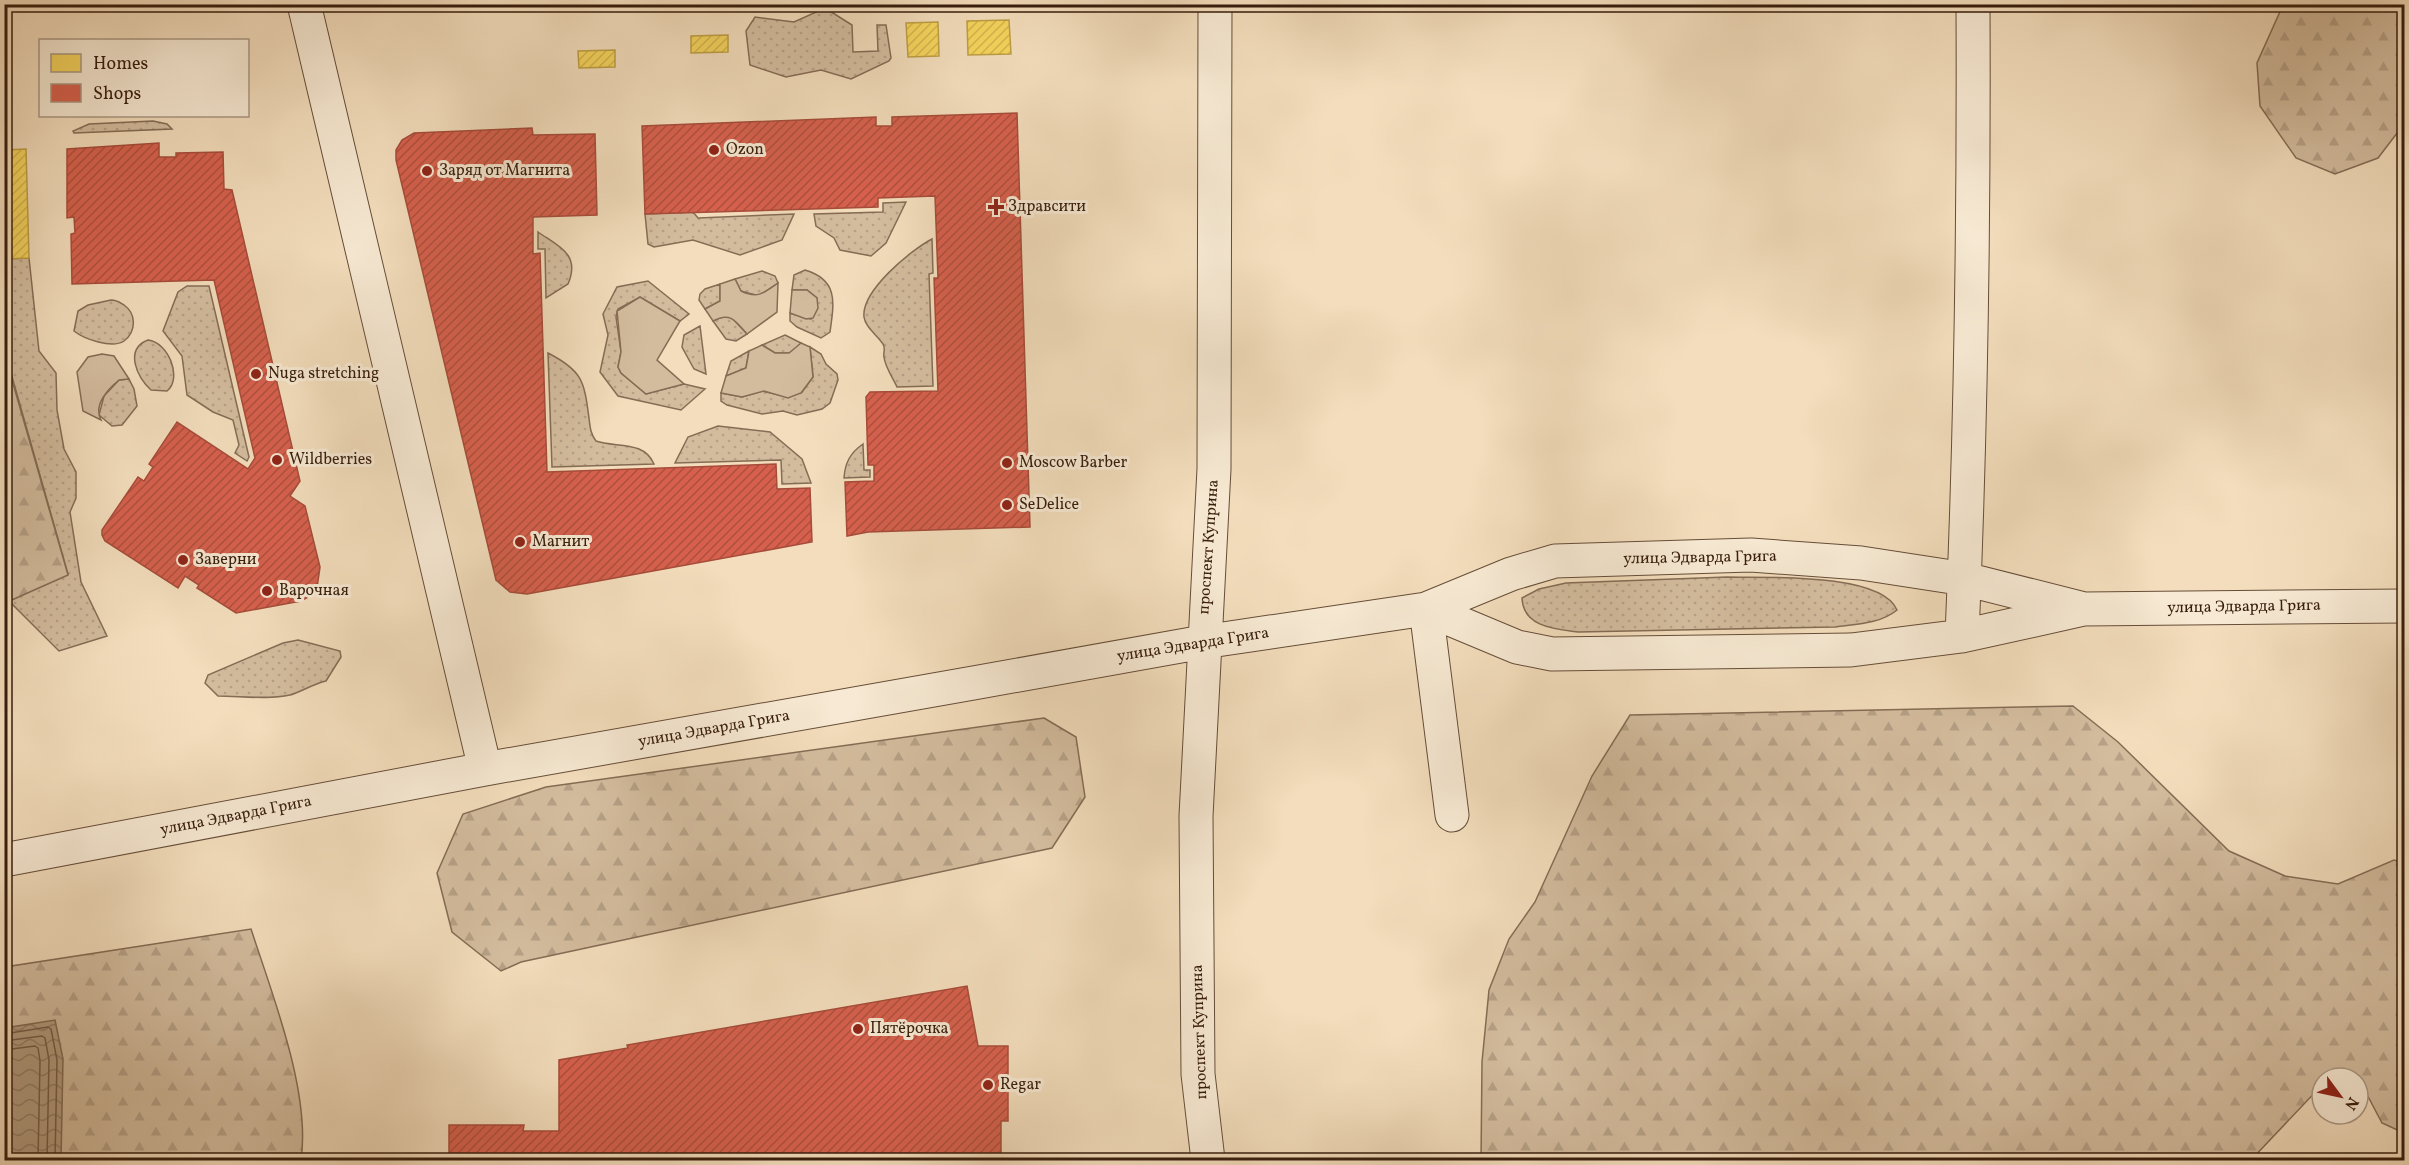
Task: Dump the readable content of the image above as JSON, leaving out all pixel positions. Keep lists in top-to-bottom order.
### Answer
{
  "streets": {
    "street": ["проспект Куприна", "улица Эдварда Грига"]
  },
  "crossings": [
    ["проспект Куприна", "улица Эдварда Грига"]
  ],
  "places": {
    "other": [
      "Ozon",
      "Заряд от Магнита",
      "Nuga stretching",
      "Wildberries",
      "Moscow Barber",
      "SeDelice",
      "Магнит",
      "Заверни",
      "Варочная",
      "Пятёрочка",
      "Regar"
    ],
    "health": ["Здравсити"]
  },
  "legend": ["Homes", "Shops"],
  "north": "bottom right"
}
